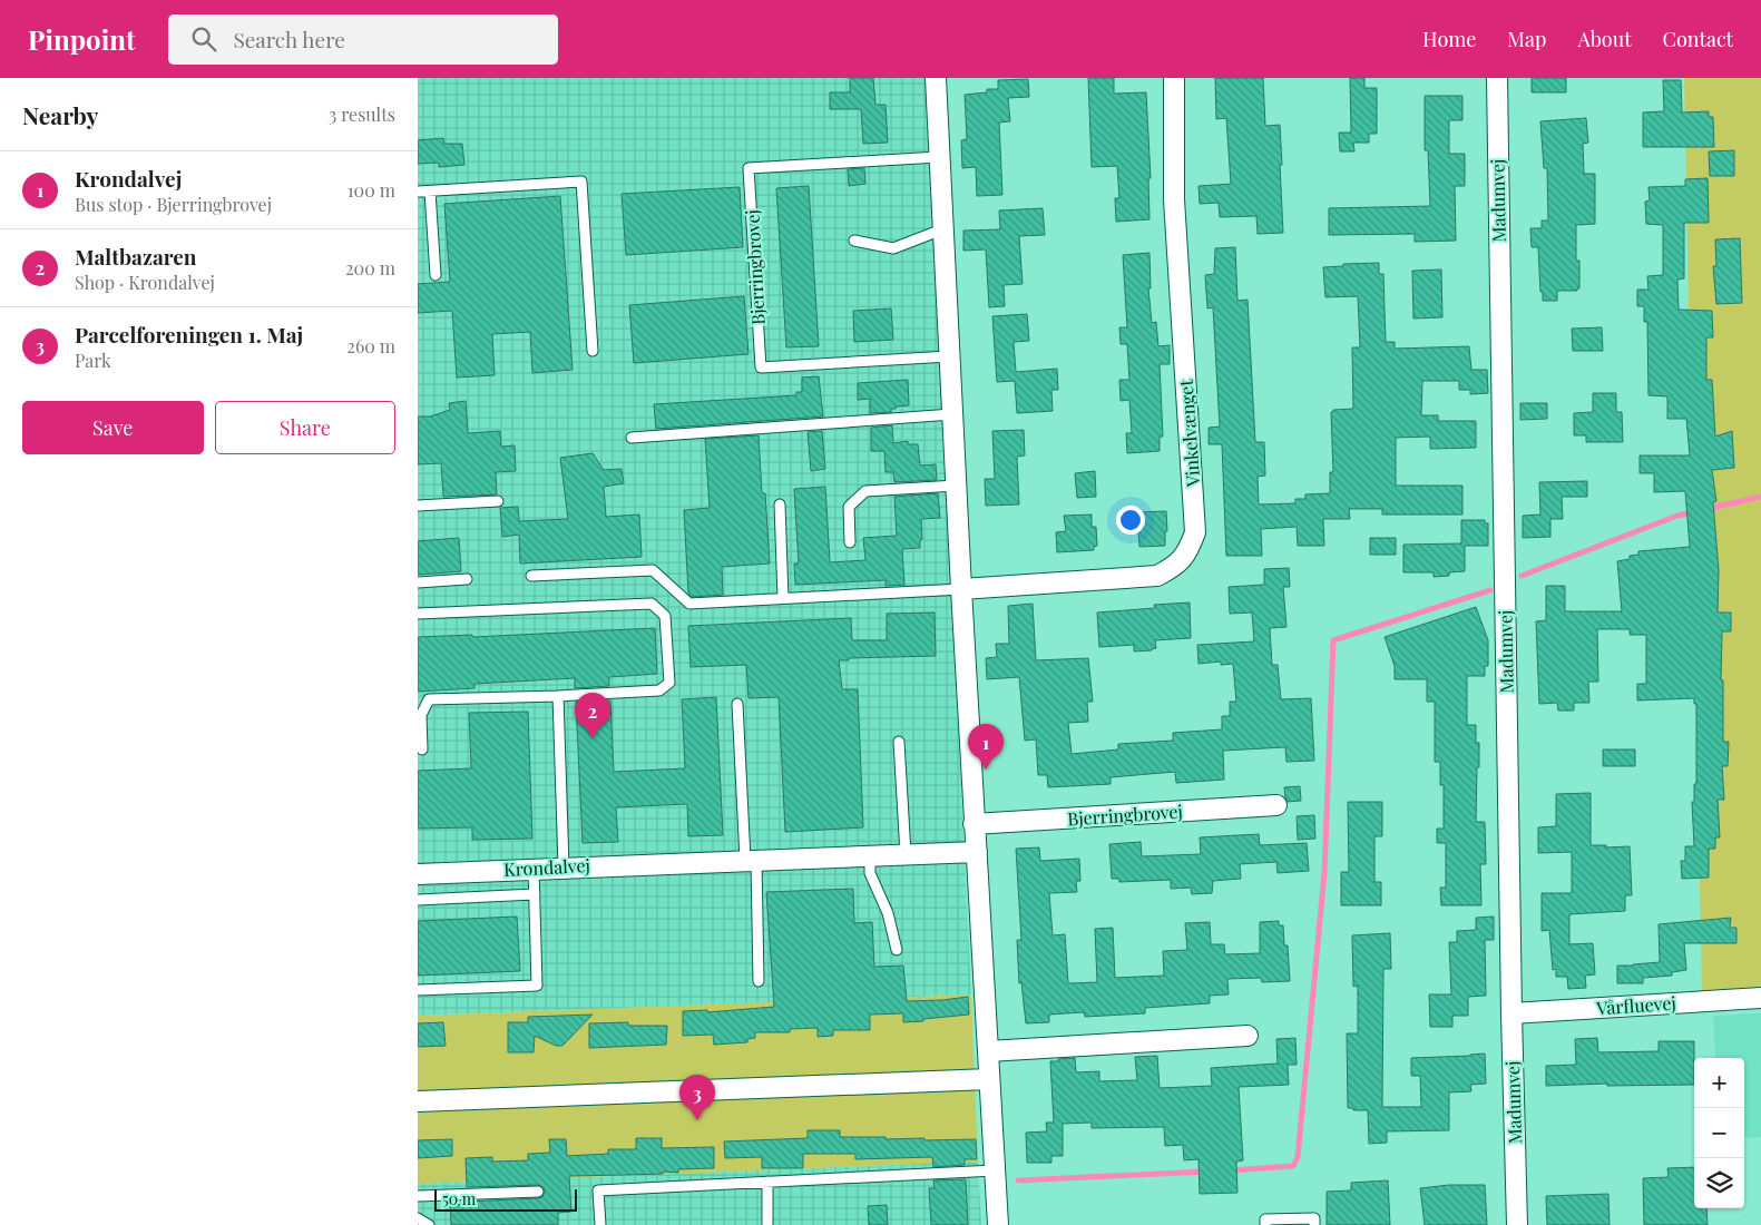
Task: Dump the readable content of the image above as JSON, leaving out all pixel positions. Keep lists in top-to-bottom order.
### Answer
{
  "streets": {
    "street": [
      "Madumvej",
      "Bjerringbrovej",
      "Vinkelvænget",
      "Krondalvej",
      "Vårfluevej"
    ]
  },
  "crossings": [
    ["Madumvej", "Vårfluevej"]
  ],
  "scale_bar": "50 m",
  "page": {
    "header": "Pinpoint",
    "search": "Search here",
    "nav": [
      "Home",
      "Map",
      "About",
      "Contact"
    ],
    "heading": ["Nearby", "3 results"],
    "list": [
      {
        "mark": "1",
        "name": "Krondalvej",
        "note": "Bus stop · Bjerringbrovej",
        "value": "100 m"
      },
      {
        "mark": "2",
        "name": "Maltbazaren",
        "note": "Shop · Krondalvej",
        "value": "200 m"
      },
      {
        "mark": "3",
        "name": "Parcelforeningen 1. Maj",
        "note": "Park",
        "value": "260 m"
      }
    ],
    "buttons": ["Save", "Share"],
    "pins": ["2", "1", "3"],
    "map_buttons": ["+", "−"],
    "scale": "50 m"
  }
}
